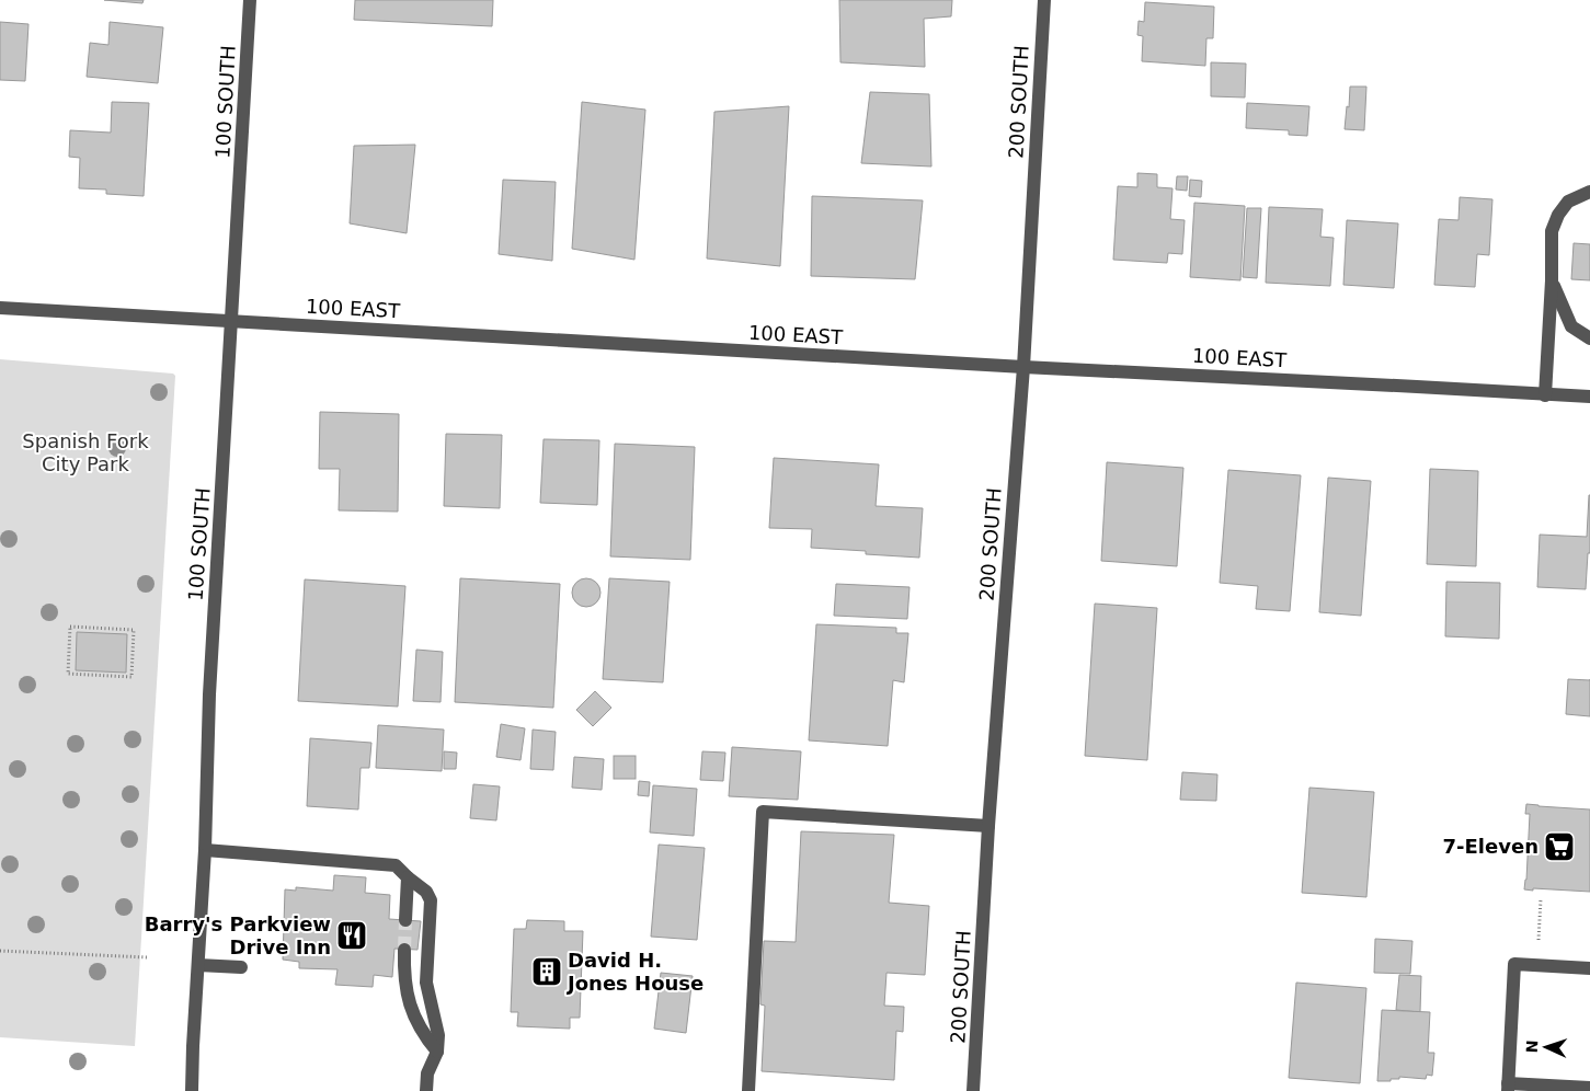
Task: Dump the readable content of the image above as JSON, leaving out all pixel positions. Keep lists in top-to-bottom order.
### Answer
{
  "streets": {
    "street": ["100 SOUTH", "200 SOUTH", "100 EAST"]
  },
  "crossings": [
    ["100 SOUTH", "100 EAST"],
    ["200 SOUTH", "100 EAST"]
  ],
  "parks": ["Spanish Fork City Park"],
  "places": {
    "supermarket": ["7-Eleven"],
    "restaurant": ["Barry's Parkview Drive Inn"],
    "building": ["David H. Jones House"]
  },
  "north": "left"
}
